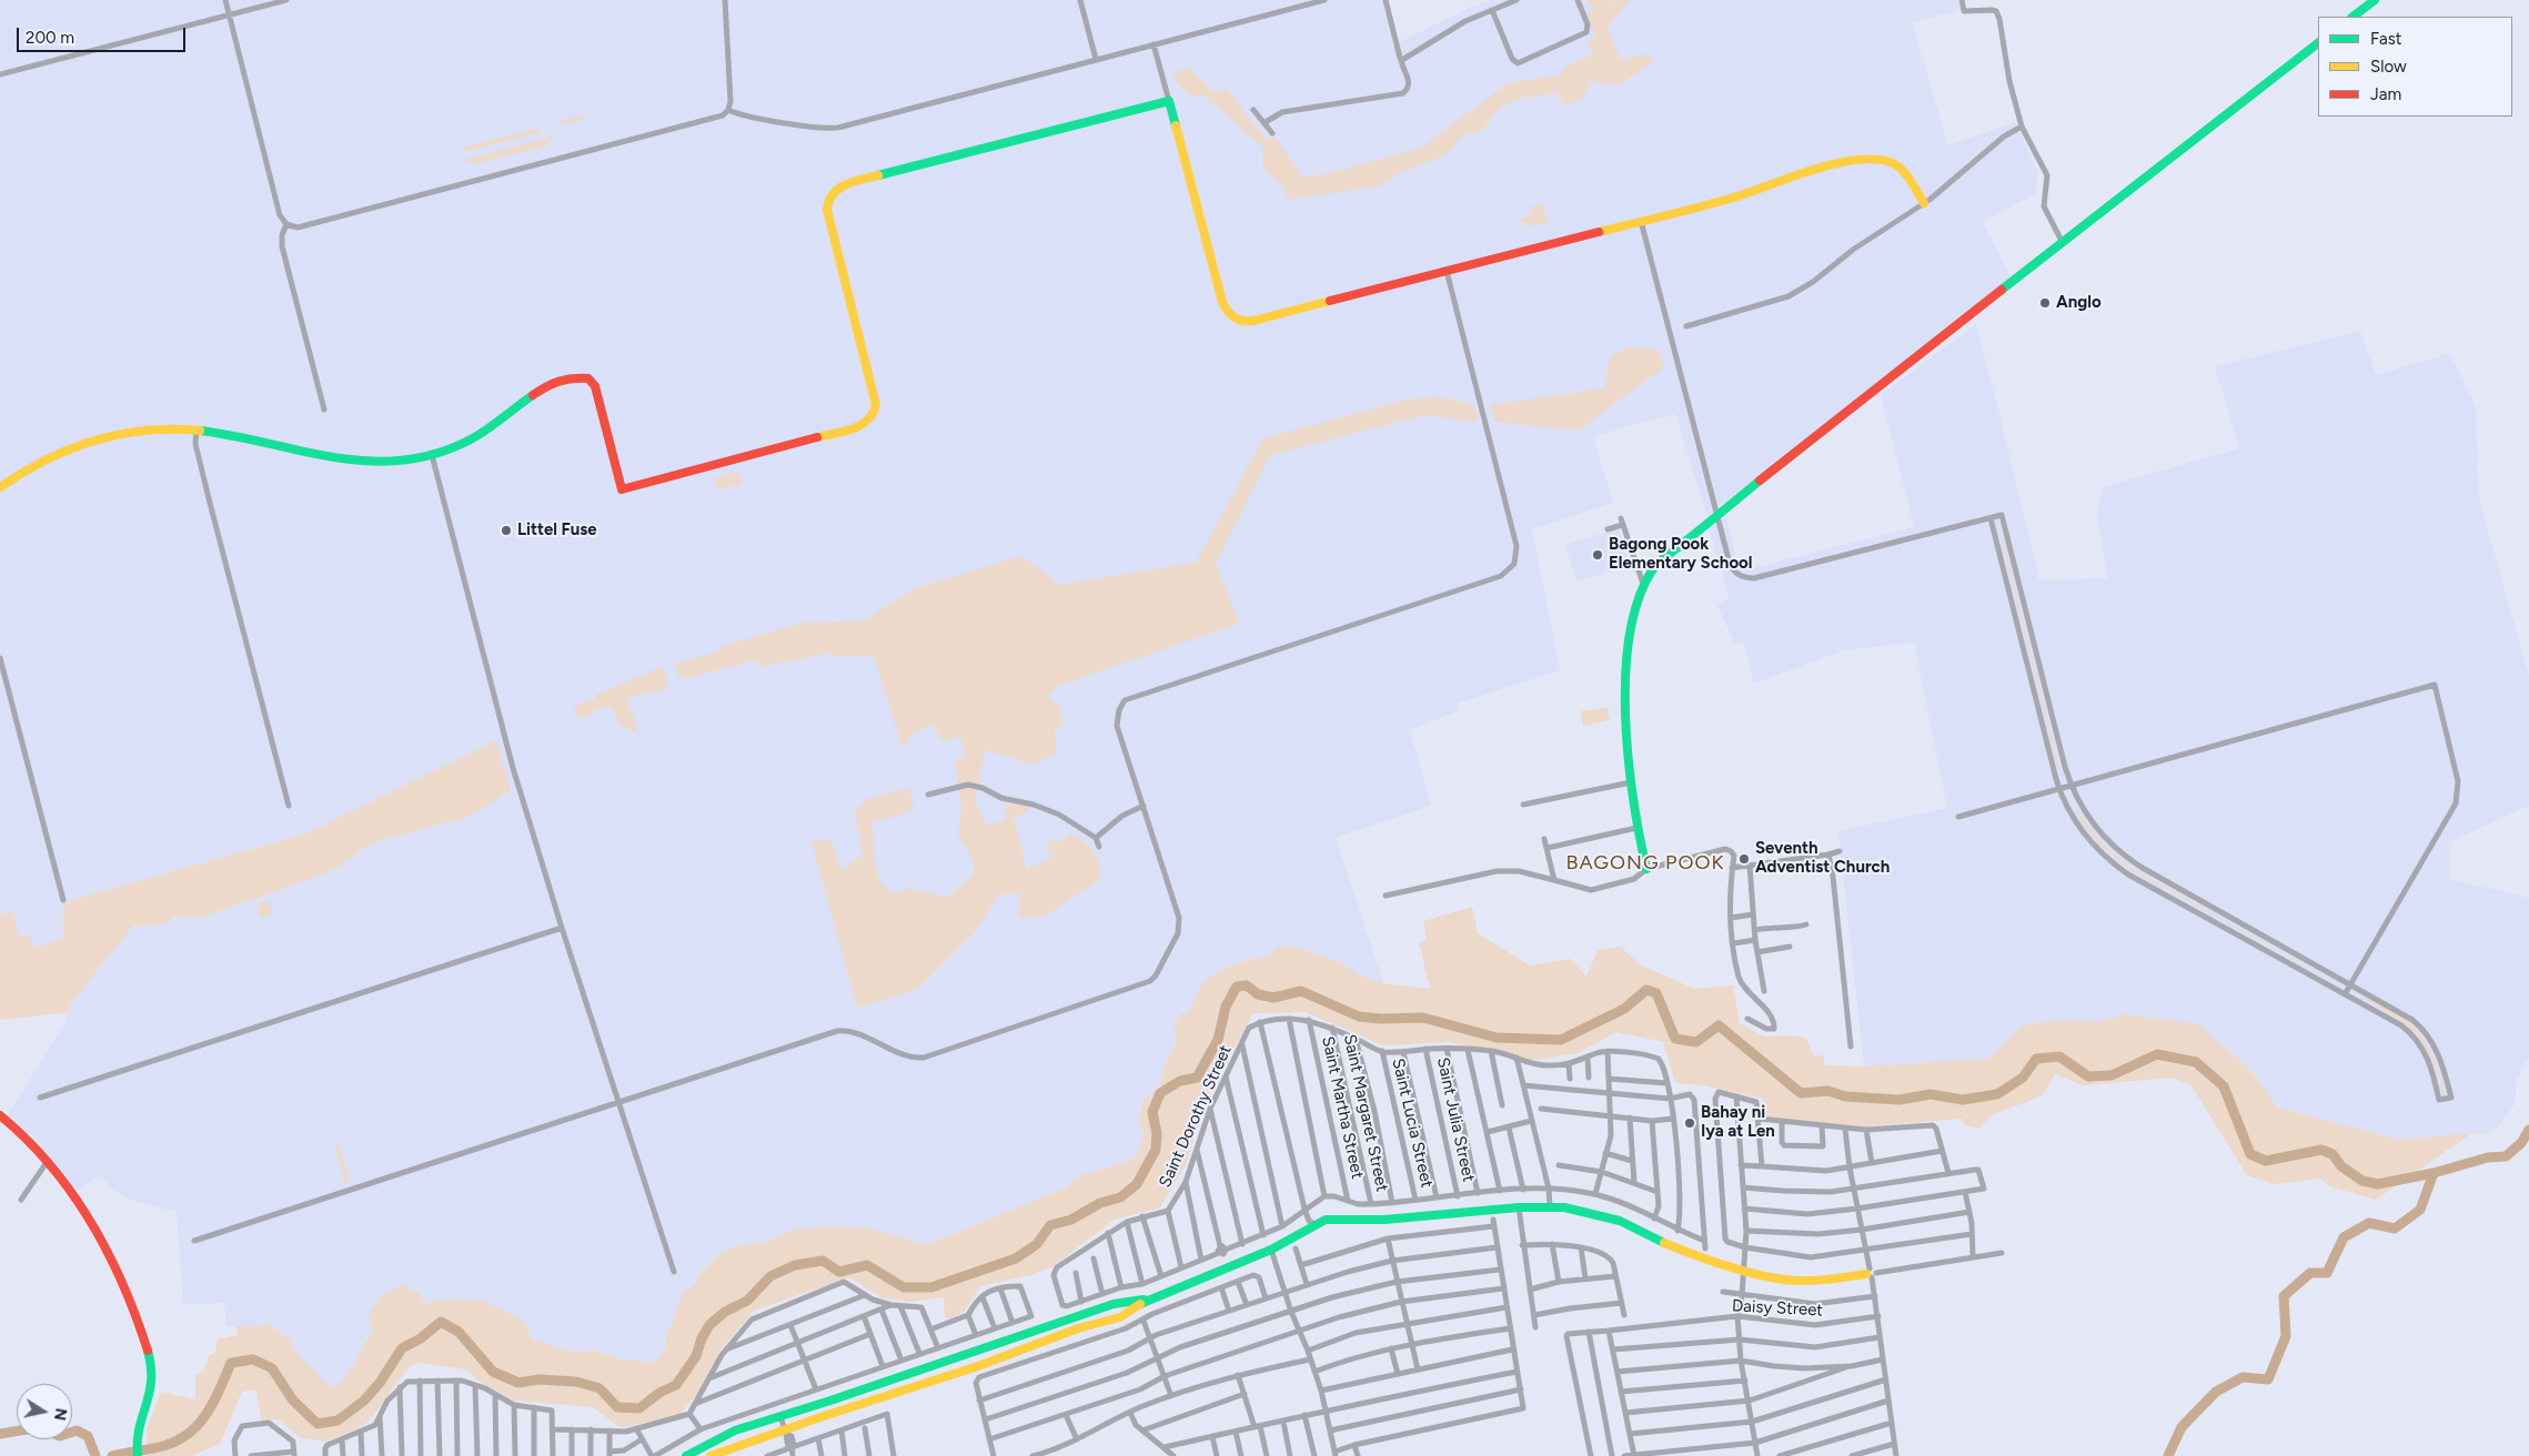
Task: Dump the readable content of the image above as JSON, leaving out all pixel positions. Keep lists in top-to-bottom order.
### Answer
{
  "streets": {
    "street": [
      "Saint Martha Street",
      "Saint Margaret Street",
      "Saint Dorothy Street",
      "Saint Julia Street",
      "Saint Lucia Street",
      "Daisy Street"
    ]
  },
  "districts": ["BAGONG POOK"],
  "places": [
    "Anglo",
    "Littel Fuse",
    "Bagong Pook Elementary School",
    "Seventh Adventist Church",
    "Bahay ni Iya at Len"
  ],
  "legend": ["Fast", "Slow", "Jam"],
  "scale_bar": "200 m",
  "north": "right"
}
